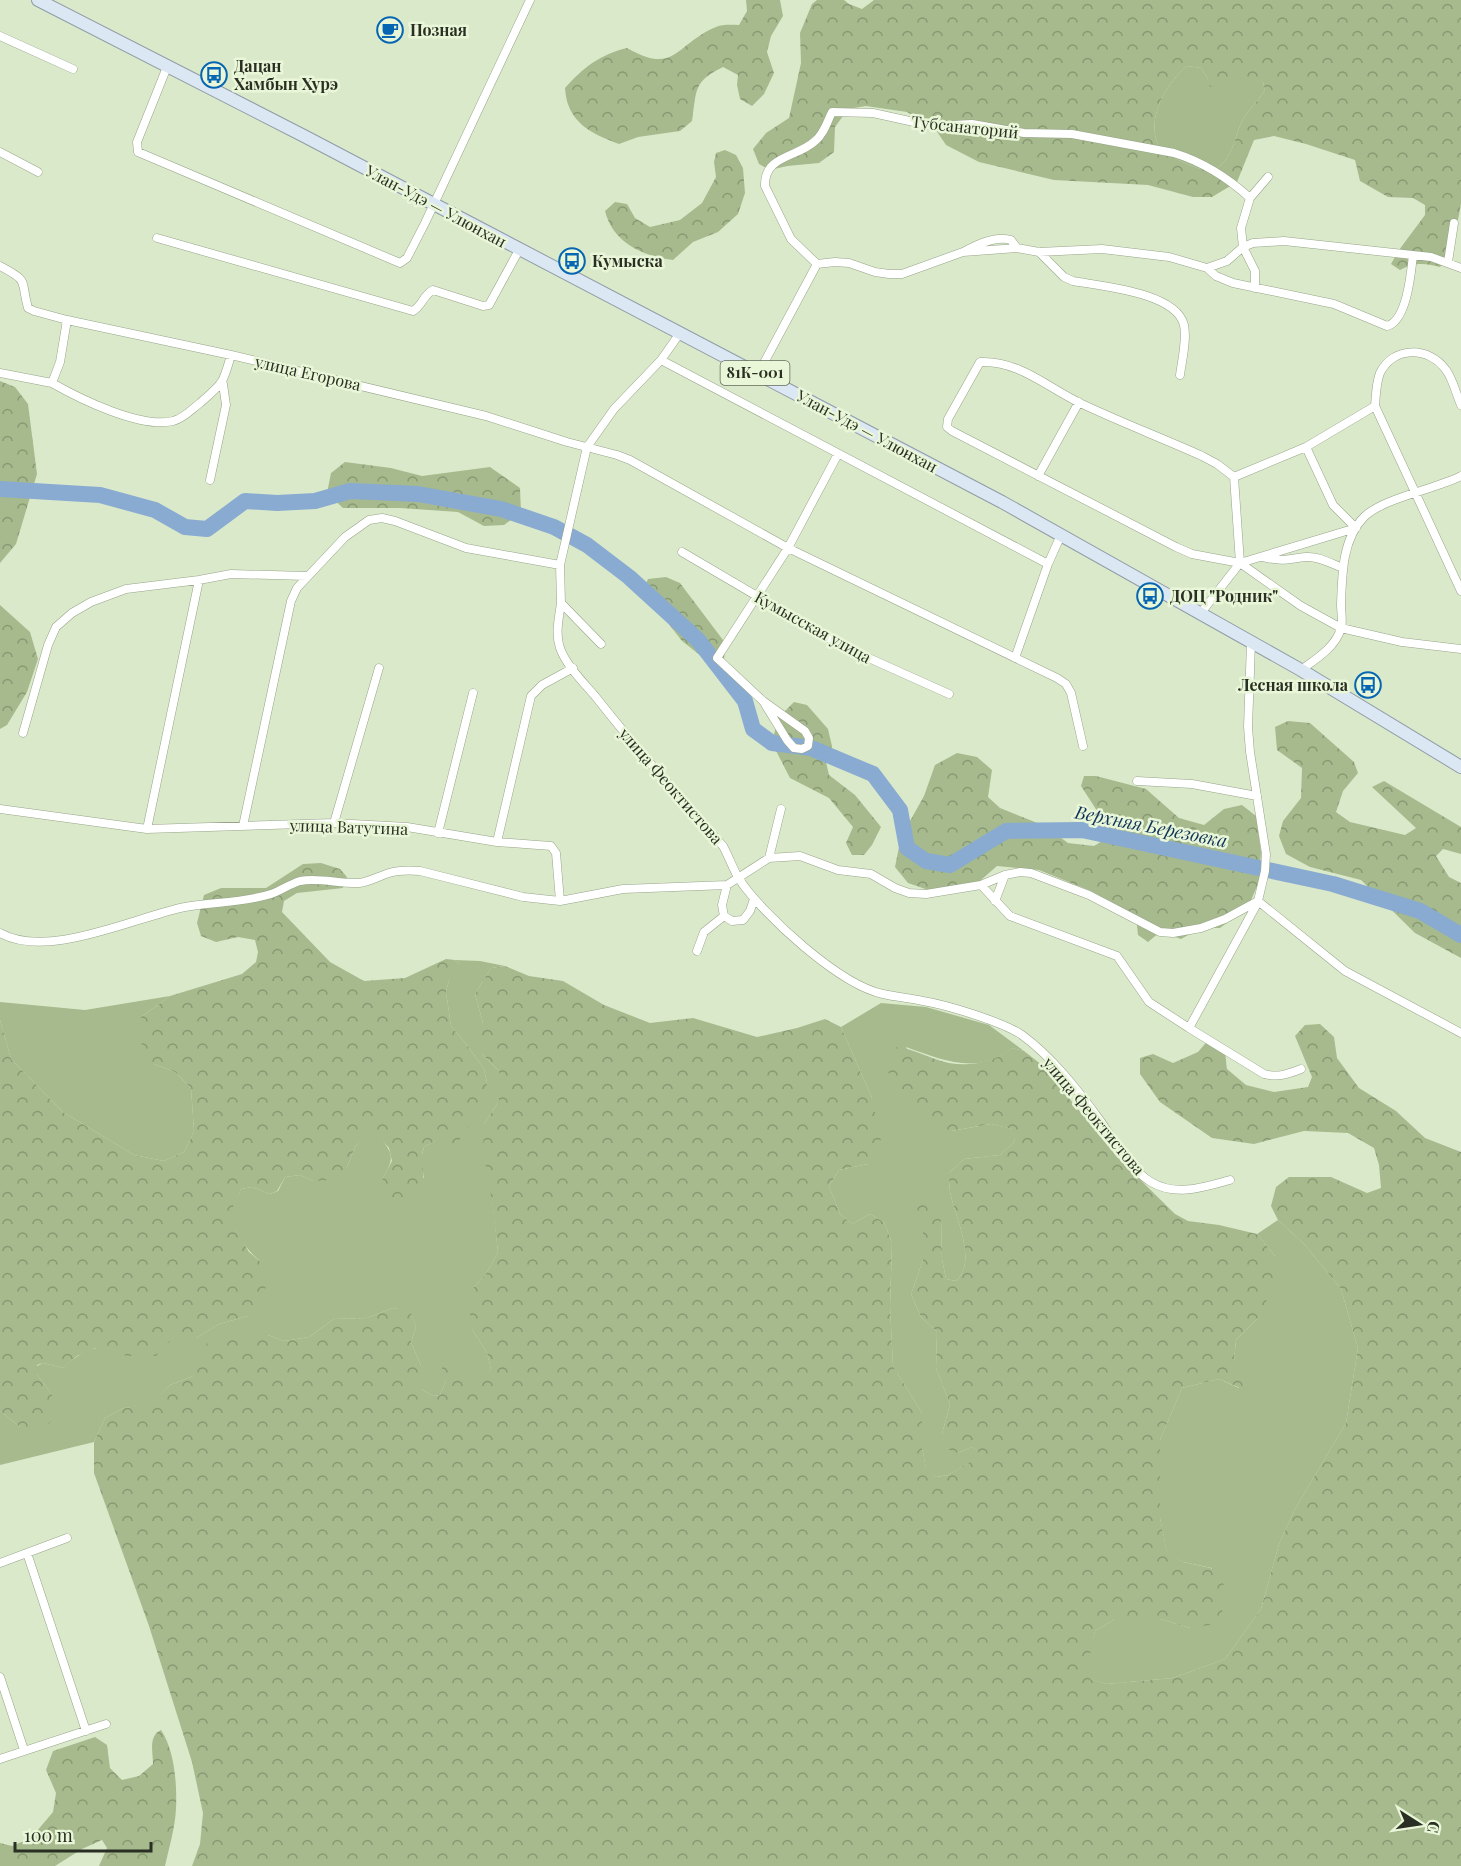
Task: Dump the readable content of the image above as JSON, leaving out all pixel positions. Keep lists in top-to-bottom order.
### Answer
{
  "streets": {
    "main road": ["Улан-Удэ — Улюнхан", "81К-001"],
    "street": [
      "Тубсанаторий",
      "улица Егорова",
      "Кумысская улица",
      "улица Феоктистова",
      "улица Ватутина"
    ]
  },
  "crossings": [
    ["Улан-Удэ — Улюнхан", "улица Феоктистова"],
    ["улица Егорова", "улица Феоктистова"]
  ],
  "water": ["Верхняя Березовка"],
  "places": {
    "cafe": ["Позная"],
    "bus stop": [
      "Дацан Хамбын Хурэ",
      "Кумыска",
      "ДОЦ \"Родник\"",
      "Лесная школа"
    ]
  },
  "scale_bar": "100 m",
  "north": "right"
}
